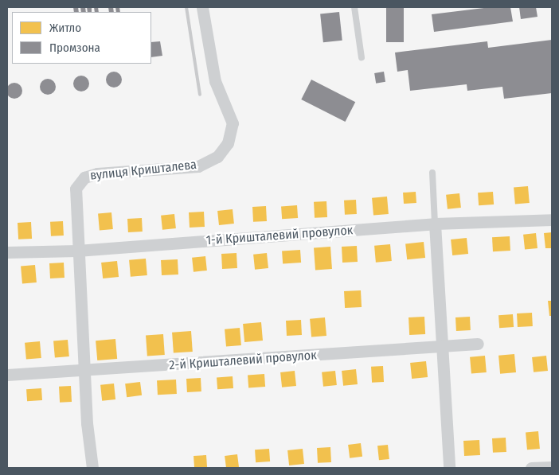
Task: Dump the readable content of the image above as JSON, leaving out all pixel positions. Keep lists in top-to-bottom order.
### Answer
{
  "streets": {
    "street": ["вулиця Кришталева", "1-й Кришталевий провулок", "2-й Кришталевий провулок"]
  },
  "crossings": [
    ["вулиця Кришталева", "1-й Кришталевий провулок"],
    ["вулиця Кришталева", "2-й Кришталевий провулок"]
  ],
  "legend": ["Житло", "Промзона"]
}
